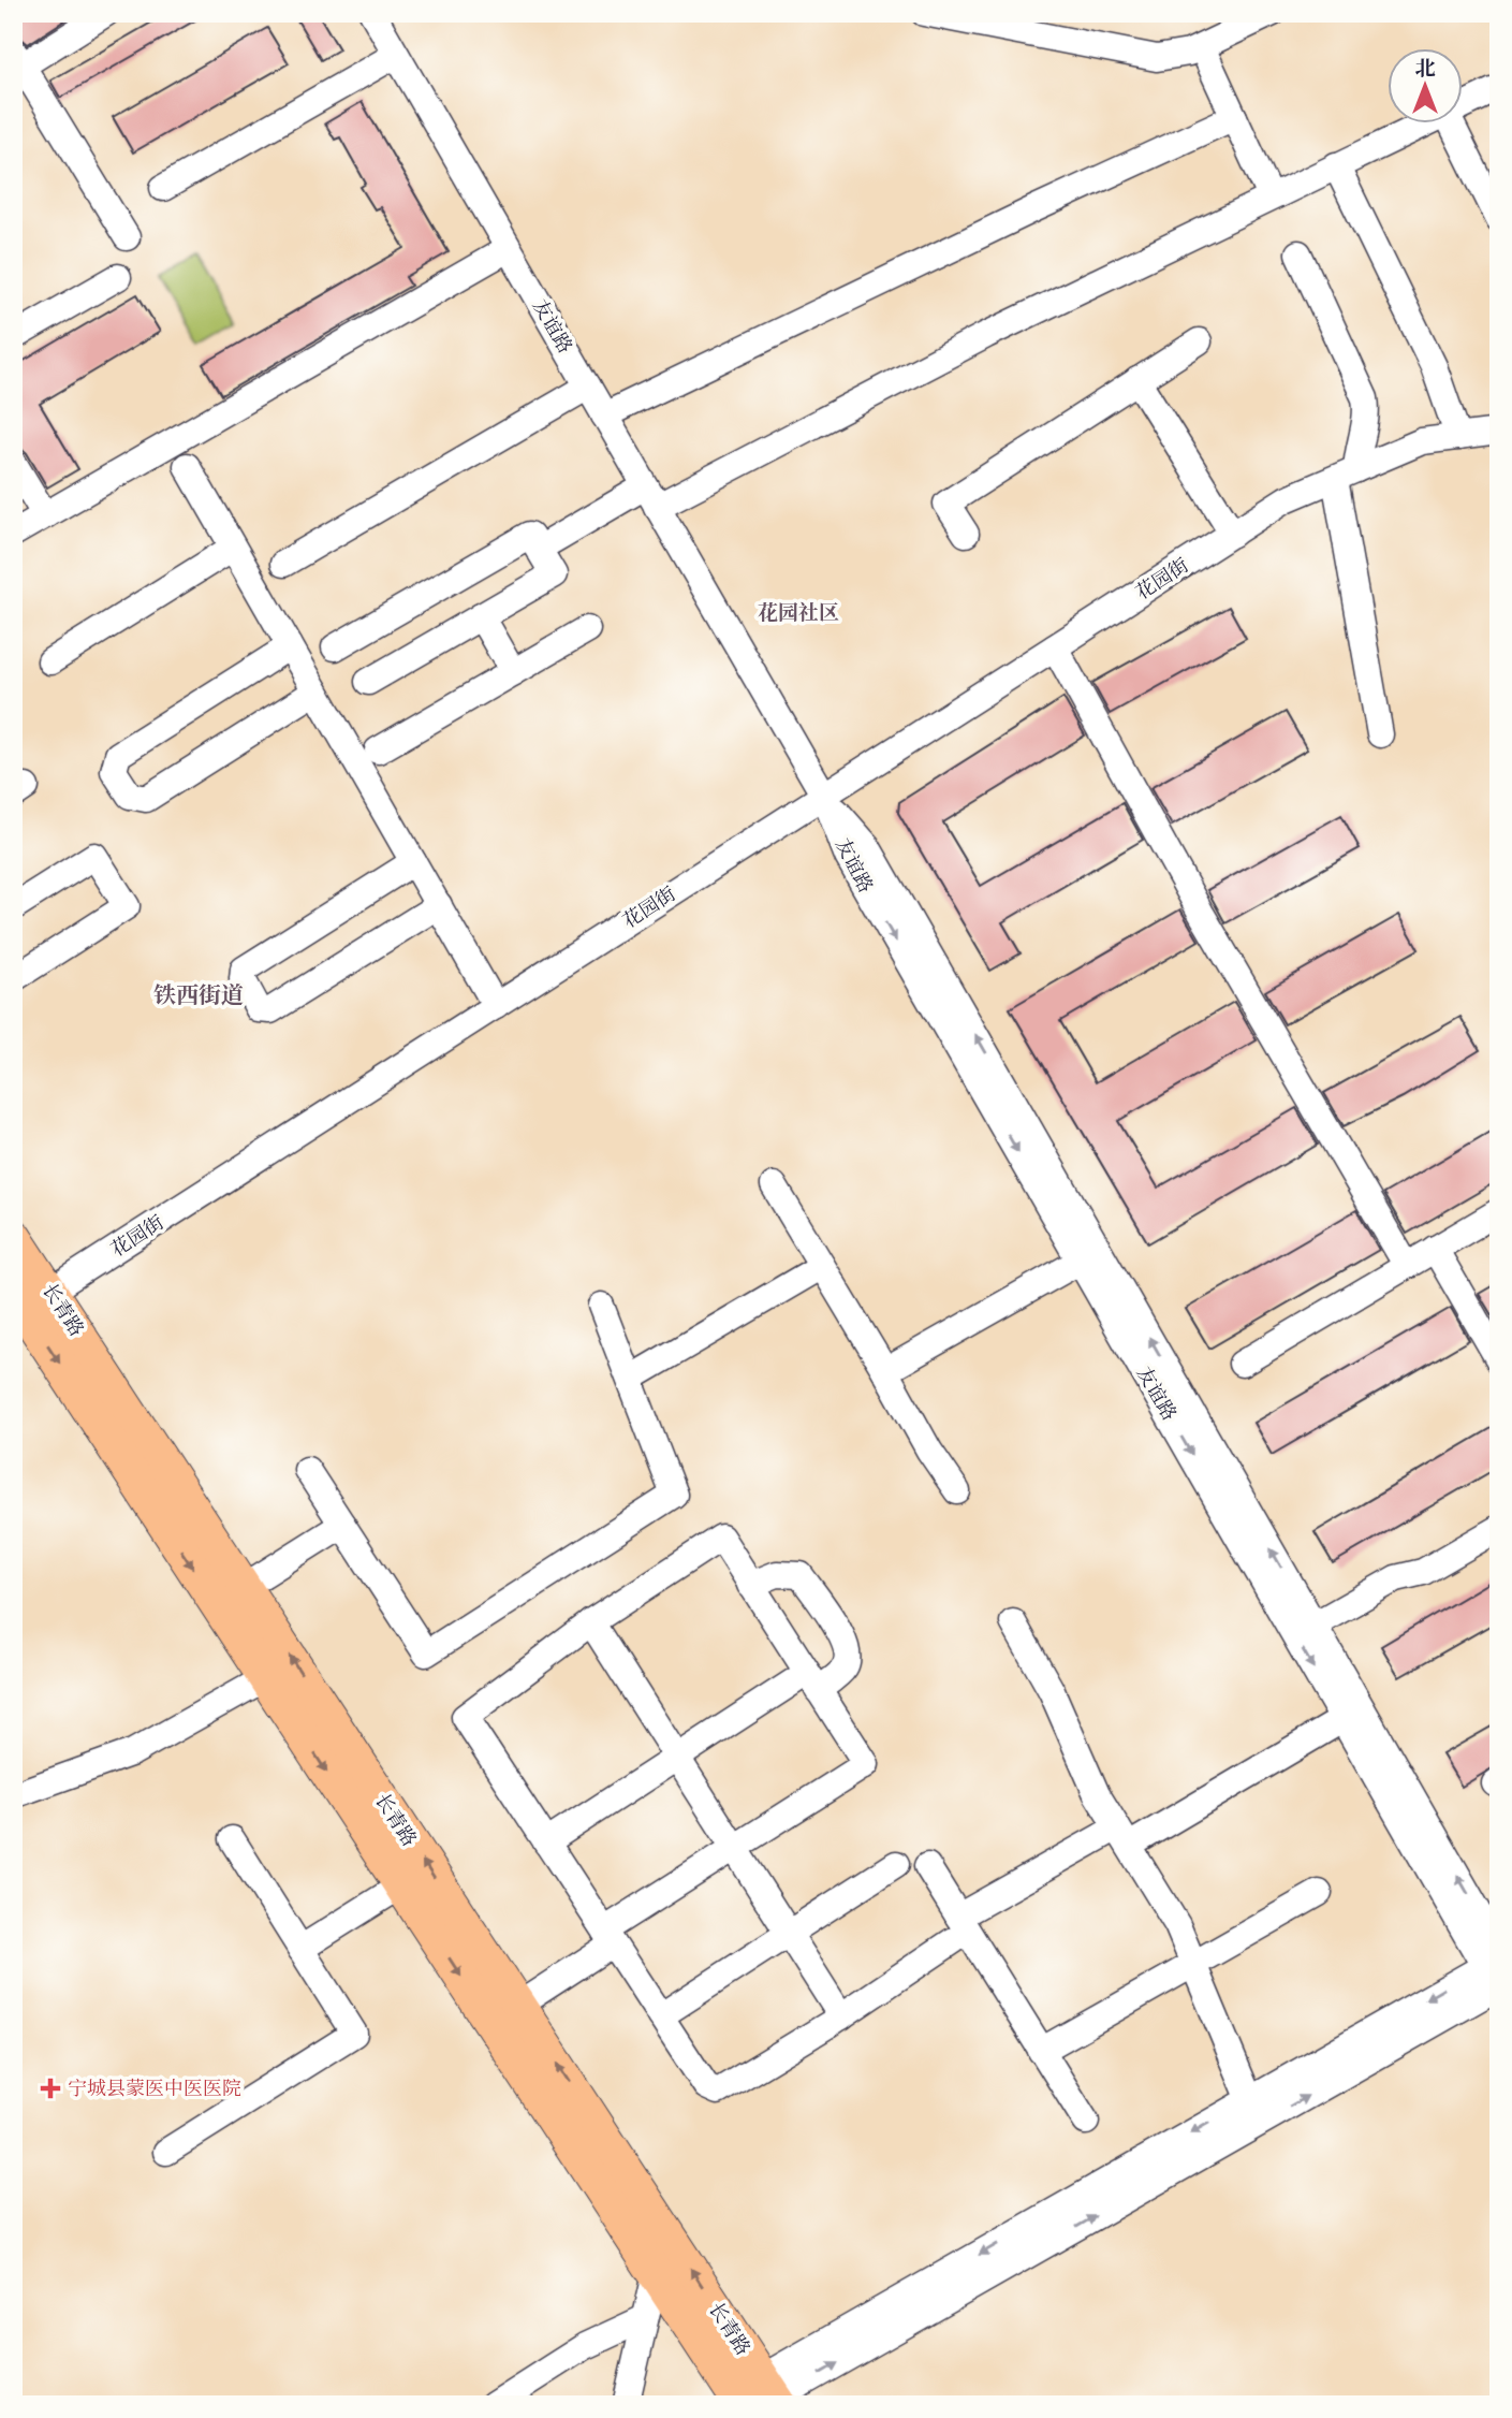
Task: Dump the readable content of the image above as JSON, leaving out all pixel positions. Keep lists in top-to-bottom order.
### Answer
{
  "streets": {
    "main road": ["长青路"],
    "street": ["友谊路", "花园街"]
  },
  "crossings": [
    ["友谊路", "花园街"],
    ["花园街", "长青路"]
  ],
  "districts": ["花园社区", "铁西街道"],
  "places": {
    "health": ["宁城县蒙医中医医院"]
  },
  "north": "top"
}
